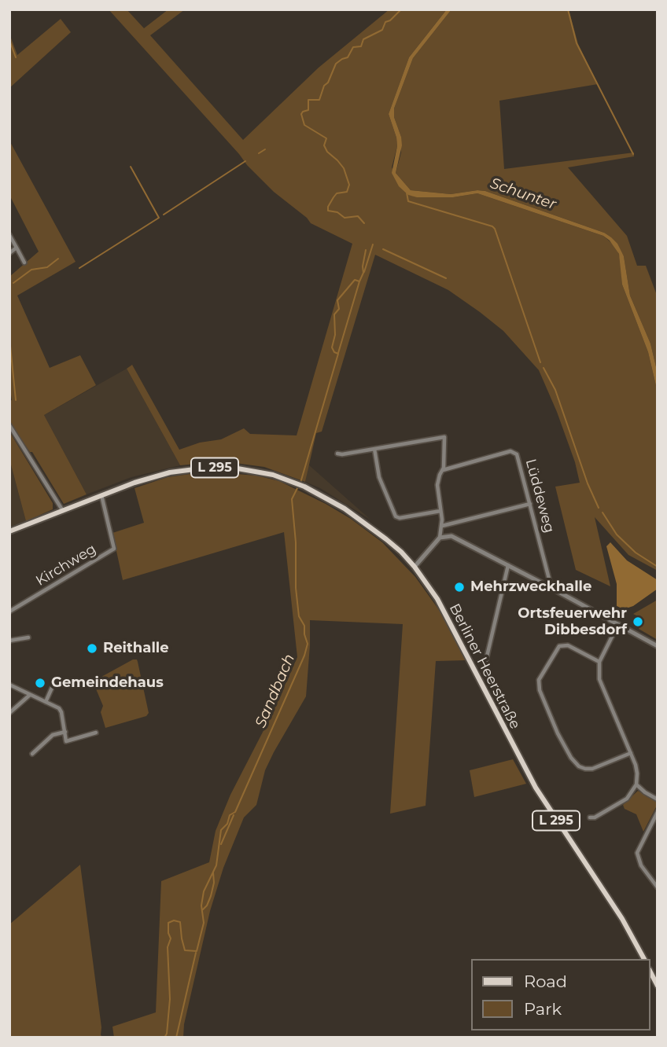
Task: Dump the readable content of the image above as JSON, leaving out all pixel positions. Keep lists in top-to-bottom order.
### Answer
{
  "streets": {
    "main road": ["L 295", "Berliner Heerstraße"],
    "street": ["Lüddeweg", "Kirchweg"]
  },
  "crossings": [
    ["Kirchweg", "Berliner Heerstraße"]
  ],
  "water": ["Schunter", "Sandbach"],
  "places": [
    "Mehrzweckhalle",
    "Ortsfeuerwehr Dibbesdorf",
    "Reithalle",
    "Gemeindehaus"
  ],
  "legend": ["Road", "Park"]
}
